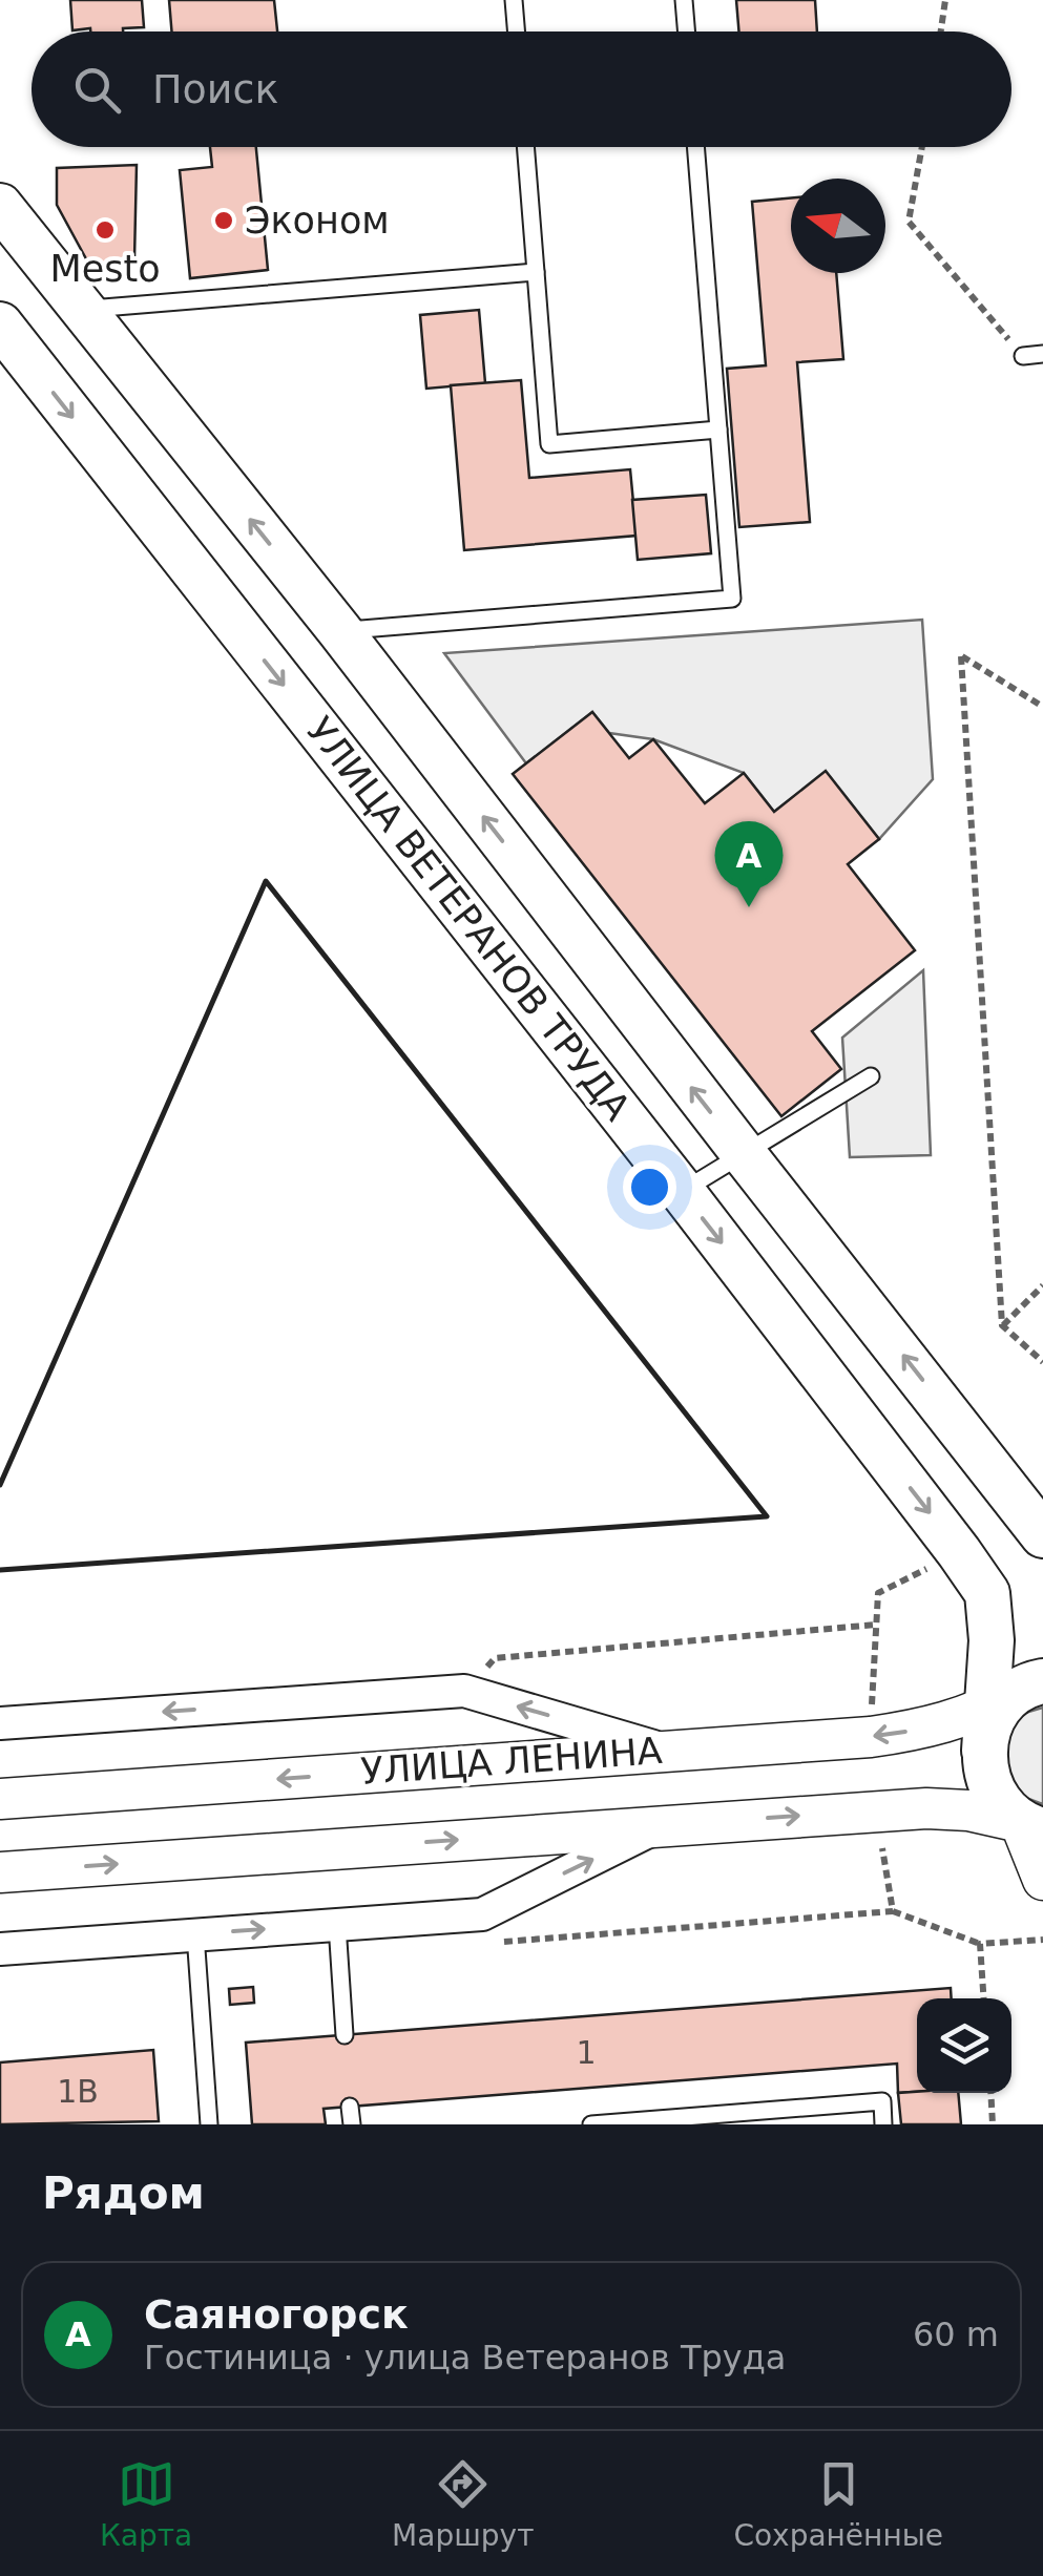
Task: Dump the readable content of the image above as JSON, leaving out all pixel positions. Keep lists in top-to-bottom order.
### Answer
{
  "streets": {
    "main road": ["УЛИЦА ВЕТЕРАНОВ ТРУДА"],
    "street": ["УЛИЦА ЛЕНИНА"]
  },
  "crossings": [
    ["УЛИЦА ВЕТЕРАНОВ ТРУДА", "УЛИЦА ЛЕНИНА"]
  ],
  "places": ["Эконом", "Mesto"],
  "house_numbers": ["1", "1В"],
  "north": "left",
  "page": {
    "search": "Поиск",
    "pins": "A",
    "heading": "Рядом",
    "list": [
      {
        "mark": "A",
        "name": "Саяногорск",
        "note": "Гостиница · улица Ветеранов Труда",
        "value": "60 m"
      }
    ],
    "nav": ["Карта", "Маршрут", "Сохранённые"]
  }
}
